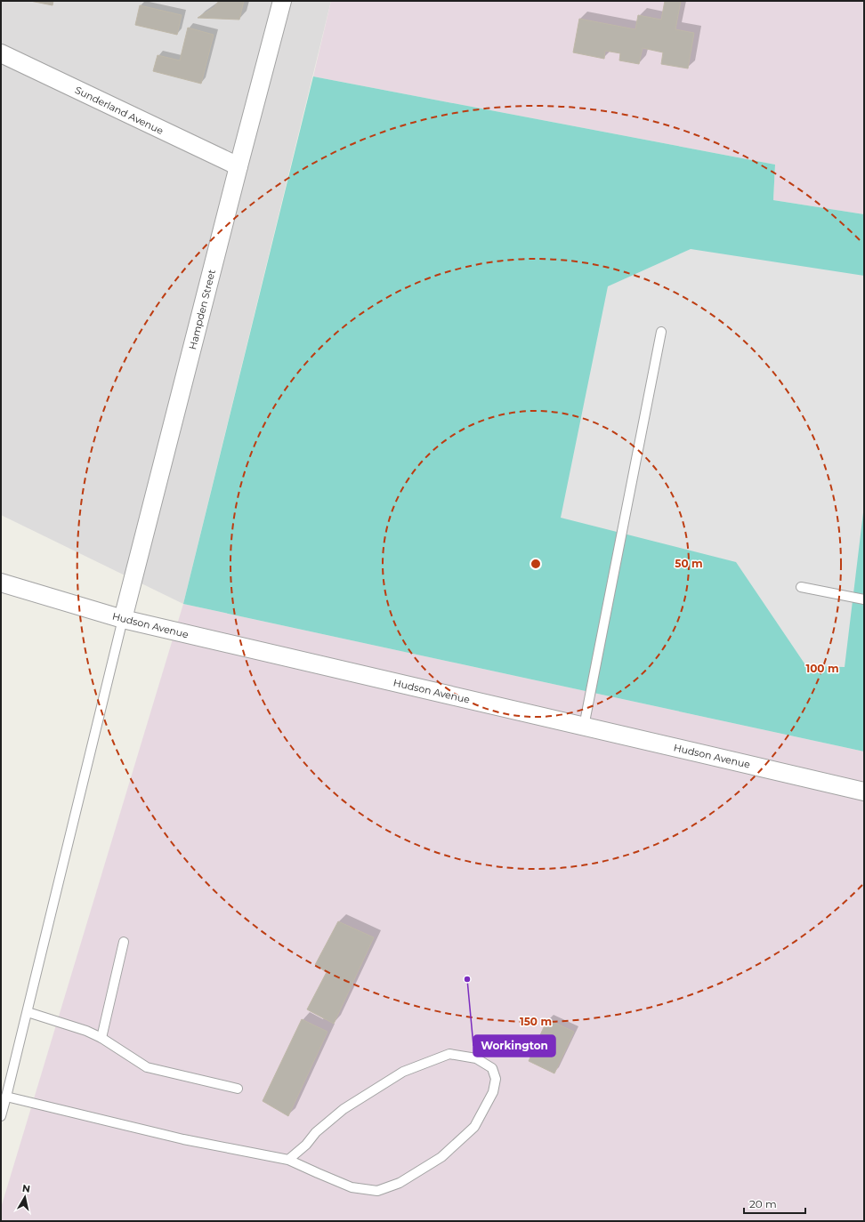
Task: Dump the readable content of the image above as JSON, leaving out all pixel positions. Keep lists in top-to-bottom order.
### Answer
{
  "streets": {
    "street": ["Sunderland Avenue", "Hampden Street", "Hudson Avenue"]
  },
  "crossings": [
    ["Sunderland Avenue", "Hampden Street"],
    ["Hampden Street", "Hudson Avenue"]
  ],
  "places": ["Workington"],
  "scale_bar": "20 m",
  "north": "top",
  "rings": ["50 m", "100 m", "150 m"]
}
